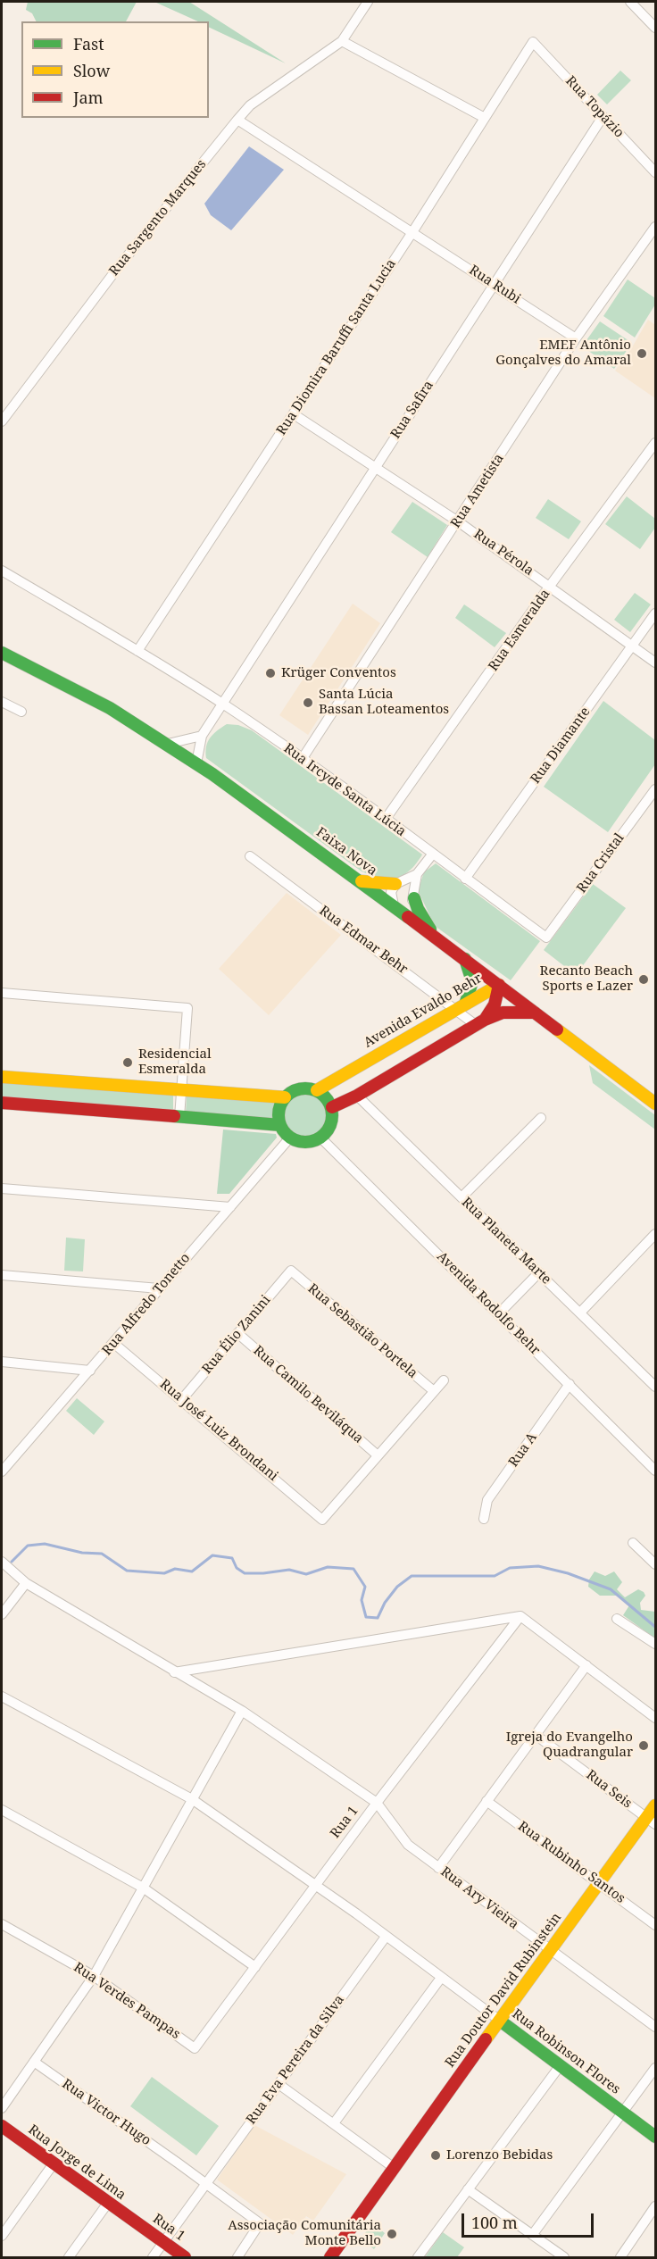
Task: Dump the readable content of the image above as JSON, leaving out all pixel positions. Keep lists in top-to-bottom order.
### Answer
{
  "streets": {
    "main road": [
      "Faixa Nova",
      "Avenida Evaldo Behr",
      "Rua 1",
      "Rua Doutor David Rubinstein",
      "Rua Robinson Flores",
      "Rua Jorge de Lima"
    ],
    "street": [
      "Rua Topázio",
      "Rua Sargento Marques",
      "Rua Rubi",
      "Rua Diomira Baruffi Santa Lucia",
      "Rua Safira",
      "Rua Ametista",
      "Rua Pérola",
      "Rua Esmeralda",
      "Rua Diamante",
      "Rua Ircyde Santa Lúcia",
      "Rua Cristal",
      "Rua Edmar Behr",
      "Rua Planeta Marte",
      "Avenida Rodolfo Behr",
      "Rua Alfredo Tonetto",
      "Rua Sebastião Portela",
      "Rua Élio Zanini",
      "Rua Camilo Beviláqua",
      "Rua José Luiz Brondani",
      "Rua A",
      "Rua Seis",
      "Rua Rubinho Santos",
      "Rua Ary Vieira",
      "Rua Verdes Pampas",
      "Rua Eva Pereira da Silva",
      "Rua Victor Hugo"
    ]
  },
  "crossings": [
    ["Rua Topázio", "Rua Diomira Baruffi Santa Lucia"],
    ["Rua Topázio", "Rua Safira"],
    ["Rua Sargento Marques", "Rua Rubi"],
    ["Rua Rubi", "Rua Diomira Baruffi Santa Lucia"],
    ["Rua Rubi", "Rua Safira"],
    ["Rua Rubi", "Rua Ametista"],
    ["Rua Diomira Baruffi Santa Lucia", "Rua Pérola"],
    ["Rua Diomira Baruffi Santa Lucia", "Rua Ircyde Santa Lúcia"],
    ["Rua Safira", "Rua Pérola"],
    ["Rua Safira", "Rua Ircyde Santa Lúcia"],
    ["Rua Ametista", "Rua Pérola"],
    ["Rua Ametista", "Rua Ircyde Santa Lúcia"],
    ["Rua Pérola", "Rua Esmeralda"],
    ["Rua Pérola", "Rua Diamante"],
    ["Rua Esmeralda", "Rua Ircyde Santa Lúcia"],
    ["Rua Diamante", "Rua Ircyde Santa Lúcia"],
    ["Rua Ircyde Santa Lúcia", "Rua Cristal"],
    ["Faixa Nova", "Avenida Evaldo Behr"],
    ["Rua Edmar Behr", "Avenida Evaldo Behr"],
    ["Avenida Evaldo Behr", "Avenida Rodolfo Behr"],
    ["Avenida Evaldo Behr", "Rua Alfredo Tonetto"],
    ["Avenida Rodolfo Behr", "Rua Alfredo Tonetto"],
    ["Avenida Rodolfo Behr", "Rua A"],
    ["Rua Alfredo Tonetto", "Rua José Luiz Brondani"],
    ["Rua Sebastião Portela", "Rua Élio Zanini"],
    ["Rua Élio Zanini", "Rua Camilo Beviláqua"],
    ["Rua Élio Zanini", "Rua José Luiz Brondani"],
    ["Rua Camilo Beviláqua", "Rua José Luiz Brondani"],
    ["Rua Seis", "Rua Doutor David Rubinstein"],
    ["Rua 1", "Rua Ary Vieira"],
    ["Rua 1", "Rua Verdes Pampas"],
    ["Rua 1", "Rua Robinson Flores"],
    ["Rua 1", "Rua Eva Pereira da Silva"],
    ["Rua 1", "Rua Jorge de Lima"],
    ["Rua Rubinho Santos", "Rua Doutor David Rubinstein"],
    ["Rua Ary Vieira", "Rua Doutor David Rubinstein"],
    ["Rua Doutor David Rubinstein", "Rua Robinson Flores"],
    ["Rua Robinson Flores", "Rua Eva Pereira da Silva"],
    ["Rua Eva Pereira da Silva", "Rua Victor Hugo"]
  ],
  "places": [
    "EMEF Antônio Gonçalves do Amaral",
    "Krüger Conventos",
    "Santa Lúcia Bassan Loteamentos",
    "Recanto Beach Sports e Lazer",
    "Residencial Esmeralda",
    "Igreja do Evangelho Quadrangular",
    "Lorenzo Bebidas",
    "Associação Comunitária Monte Bello"
  ],
  "legend": ["Fast", "Slow", "Jam"],
  "scale_bar": "100 m"
}
